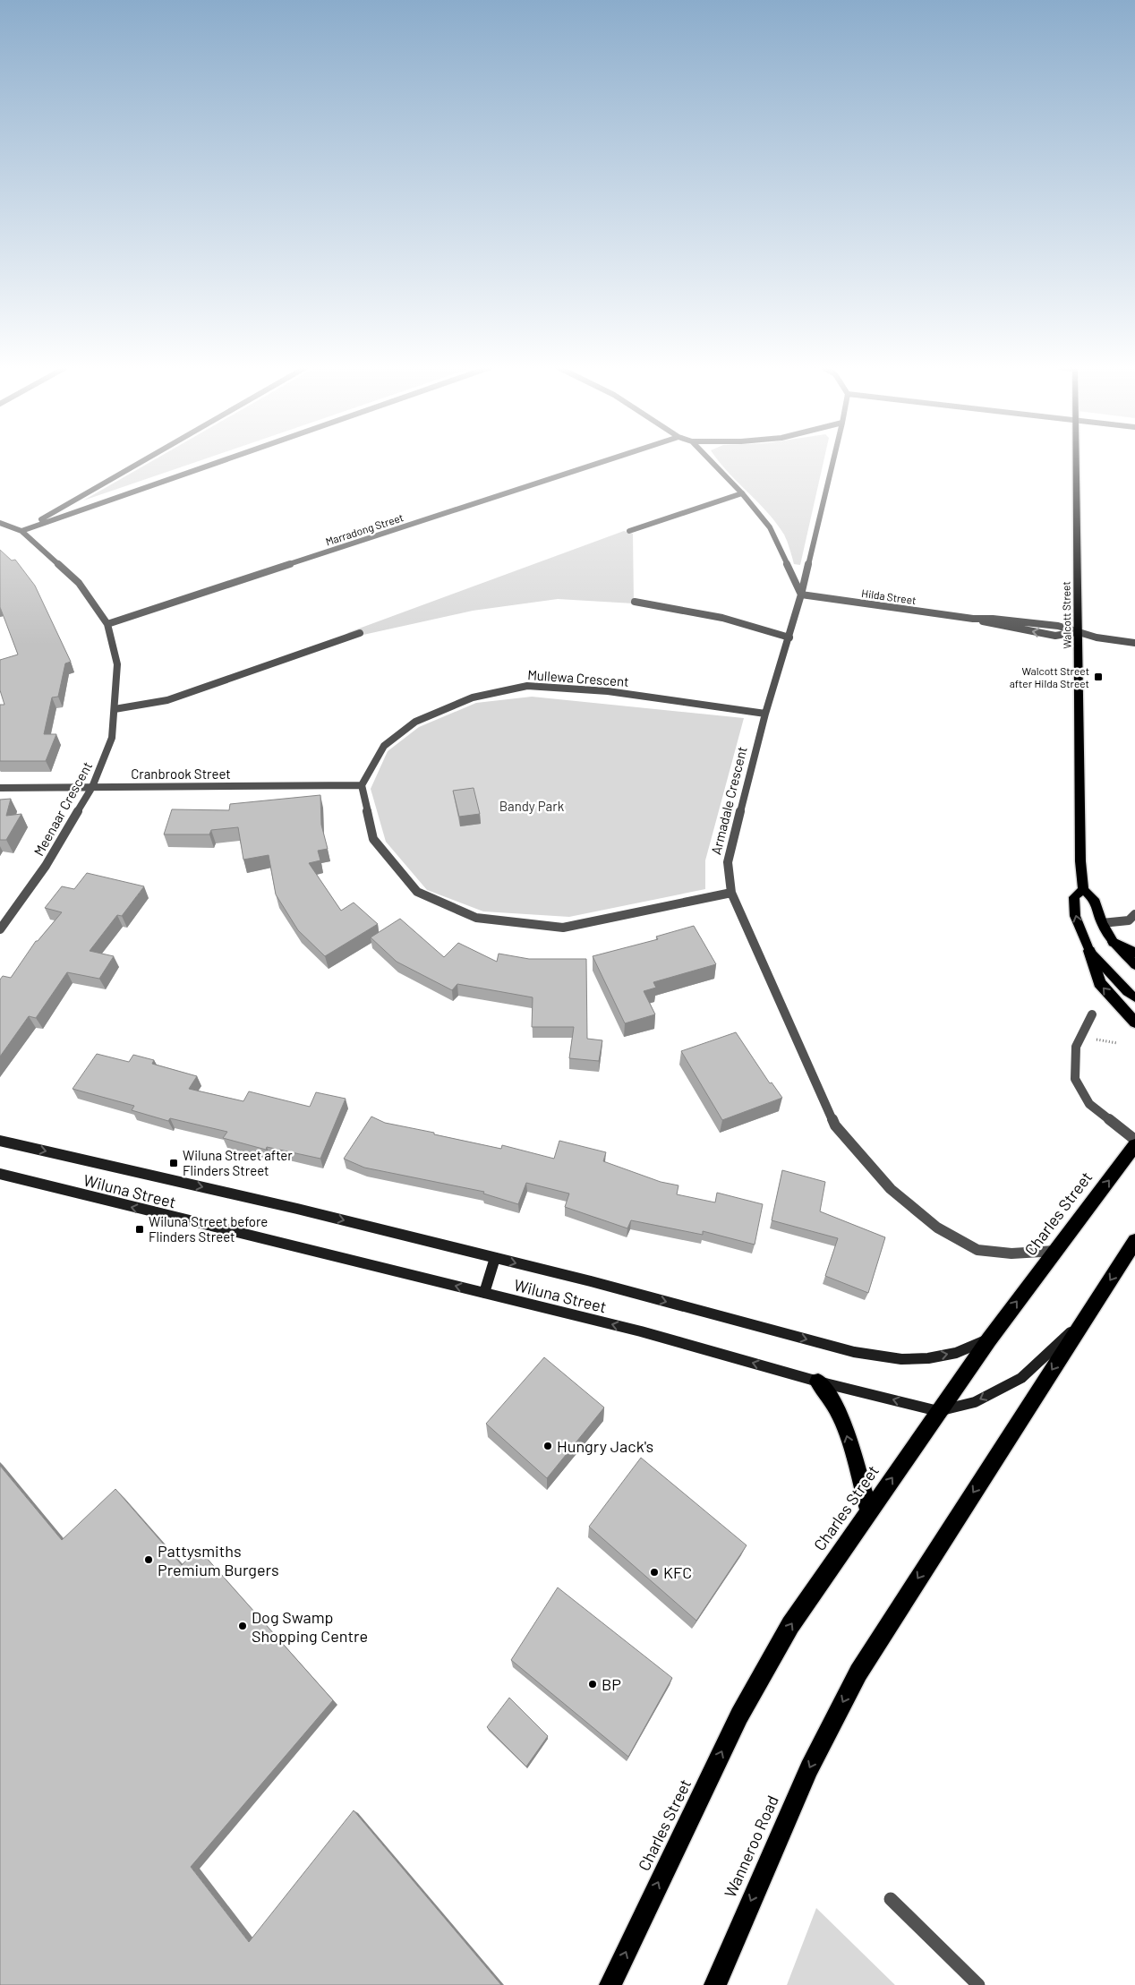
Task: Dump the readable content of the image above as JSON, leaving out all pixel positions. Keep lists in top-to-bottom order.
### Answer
{
  "streets": {
    "highway": ["Charles Street", "Wanneroo Road"],
    "main road": ["Walcott Street", "Wiluna Street"],
    "street": [
      "Marradong Street",
      "Hilda Street",
      "Mullewa Crescent",
      "Cranbrook Street",
      "Armadale Crescent",
      "Meenaar Crescent"
    ]
  },
  "crossings": [
    ["Marradong Street", "Meenaar Crescent"],
    ["Hilda Street", "Walcott Street"],
    ["Hilda Street", "Armadale Crescent"],
    ["Mullewa Crescent", "Cranbrook Street"],
    ["Mullewa Crescent", "Armadale Crescent"],
    ["Cranbrook Street", "Meenaar Crescent"],
    ["Armadale Crescent", "Charles Street"],
    ["Wiluna Street", "Charles Street"],
    ["Wiluna Street", "Wanneroo Road"]
  ],
  "one_way": ["Charles Street", "Wanneroo Road"],
  "parks": ["Bandy Park"],
  "places": {
    "transit": ["Walcott Street after Hilda Street", "Wiluna Street after Flinders Street", "Wiluna Street before Flinders Street"],
    "other": [
      "Hungry Jack's",
      "Pattysmiths Premium Burgers",
      "KFC",
      "Dog Swamp Shopping Centre",
      "BP"
    ]
  }
}
